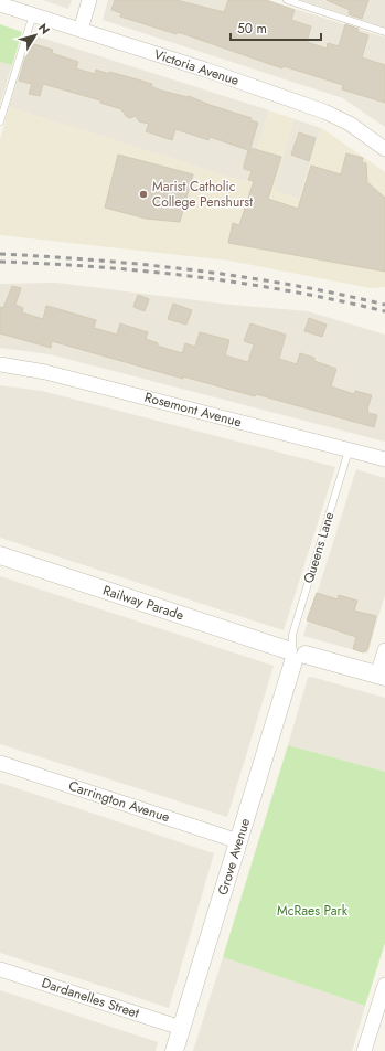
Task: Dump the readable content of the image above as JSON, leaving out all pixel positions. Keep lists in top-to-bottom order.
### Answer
{
  "streets": {
    "street": [
      "Victoria Avenue",
      "Rosemont Avenue",
      "Railway Parade",
      "Carrington Avenue",
      "Grove Avenue",
      "Dardanelles Street"
    ],
    "lane": ["Queens Lane"]
  },
  "crossings": [
    ["Rosemont Avenue", "Queens Lane"],
    ["Queens Lane", "Railway Parade"],
    ["Queens Lane", "Grove Avenue"],
    ["Railway Parade", "Grove Avenue"],
    ["Carrington Avenue", "Grove Avenue"],
    ["Grove Avenue", "Dardanelles Street"]
  ],
  "parks": ["McRaes Park"],
  "places": ["Marist Catholic College Penshurst"],
  "scale_bar": "50 m",
  "north": "top right"
}
